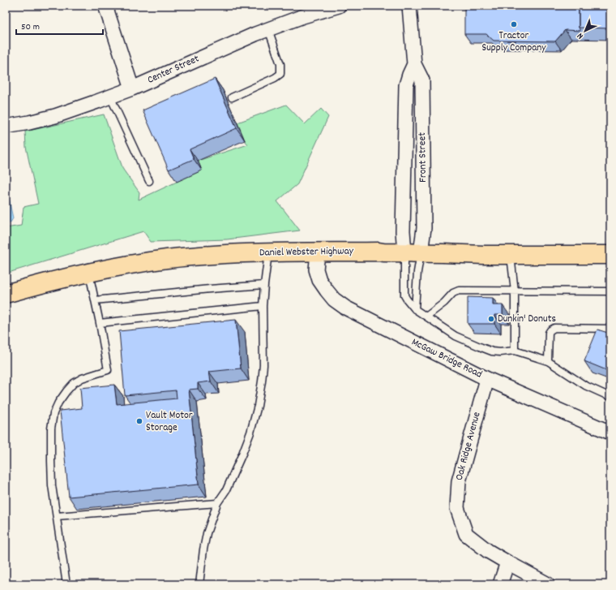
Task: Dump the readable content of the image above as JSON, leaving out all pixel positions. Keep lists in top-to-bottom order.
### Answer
{
  "streets": {
    "main road": ["Daniel Webster Highway"],
    "street": [
      "Center Street",
      "Front Street",
      "McGaw Bridge Road",
      "Oak Ridge Avenue"
    ]
  },
  "crossings": [
    ["Front Street", "Daniel Webster Highway"],
    ["Daniel Webster Highway", "McGaw Bridge Road"],
    ["McGaw Bridge Road", "Oak Ridge Avenue"]
  ],
  "places": ["Tractor Supply Company", "Dunkin' Donuts", "Vault Motor Storage"],
  "scale_bar": "50 m",
  "north": "bottom left"
}
